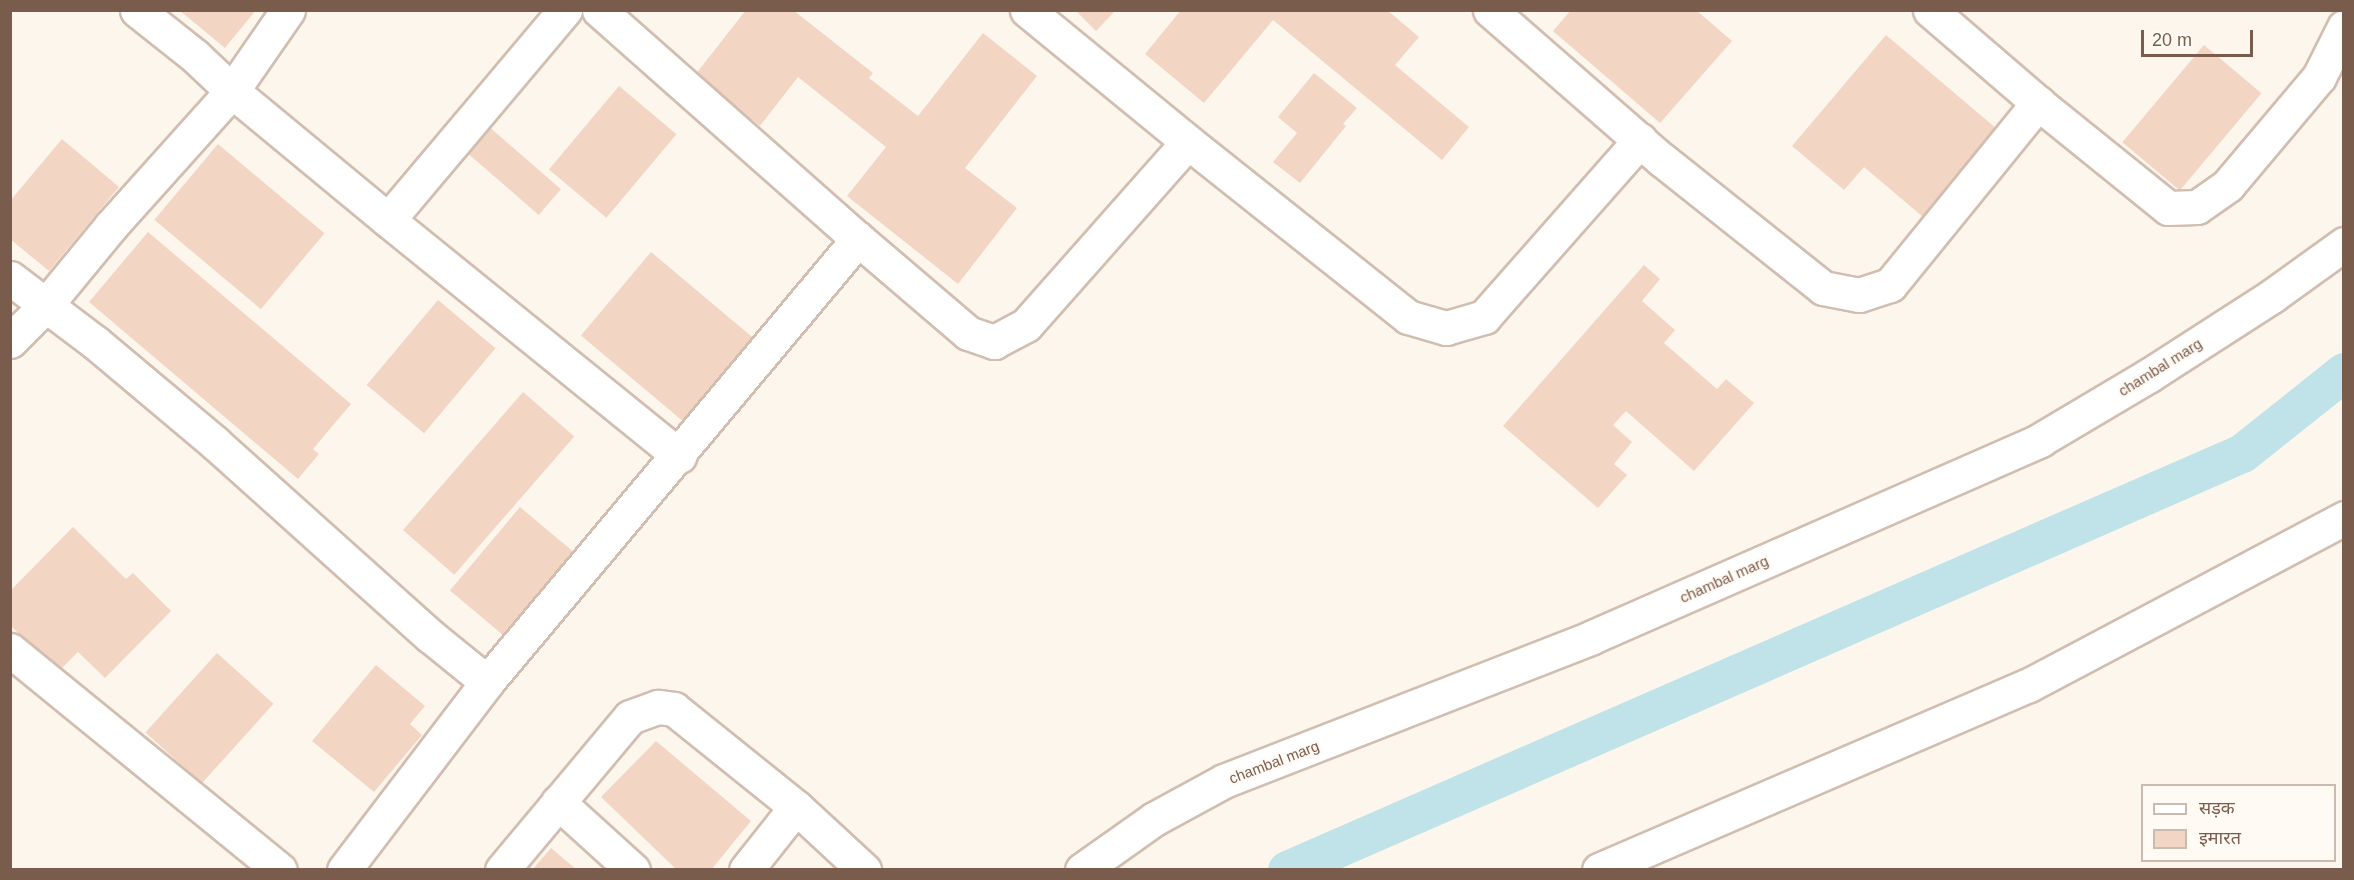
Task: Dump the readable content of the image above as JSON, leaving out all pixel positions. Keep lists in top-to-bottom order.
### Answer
{
  "streets": {
    "street": ["chambal marg"]
  },
  "legend": ["सड़क", "इमारत"],
  "scale_bar": "20 m"
}
